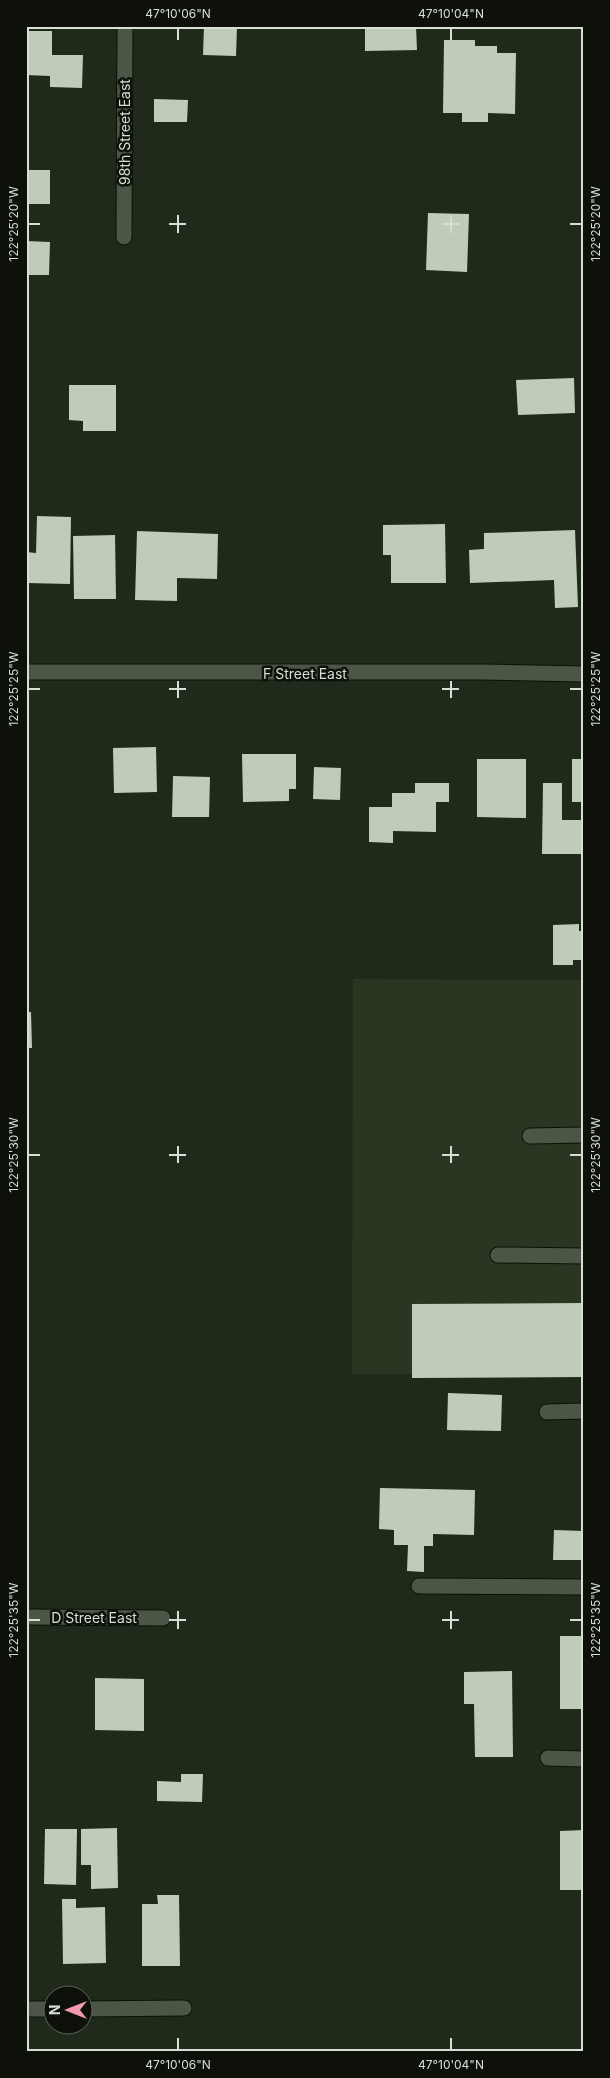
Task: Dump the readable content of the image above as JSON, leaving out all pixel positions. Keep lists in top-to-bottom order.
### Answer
{
  "streets": {
    "street": ["98th Street East", "F Street East", "D Street East"]
  },
  "north": "left",
  "coordinates": [
    "47°10'06\"N",
    "47°10'04\"N",
    "122°25'20\"W",
    "122°25'25\"W",
    "122°25'30\"W",
    "122°25'35\"W"
  ]
}
